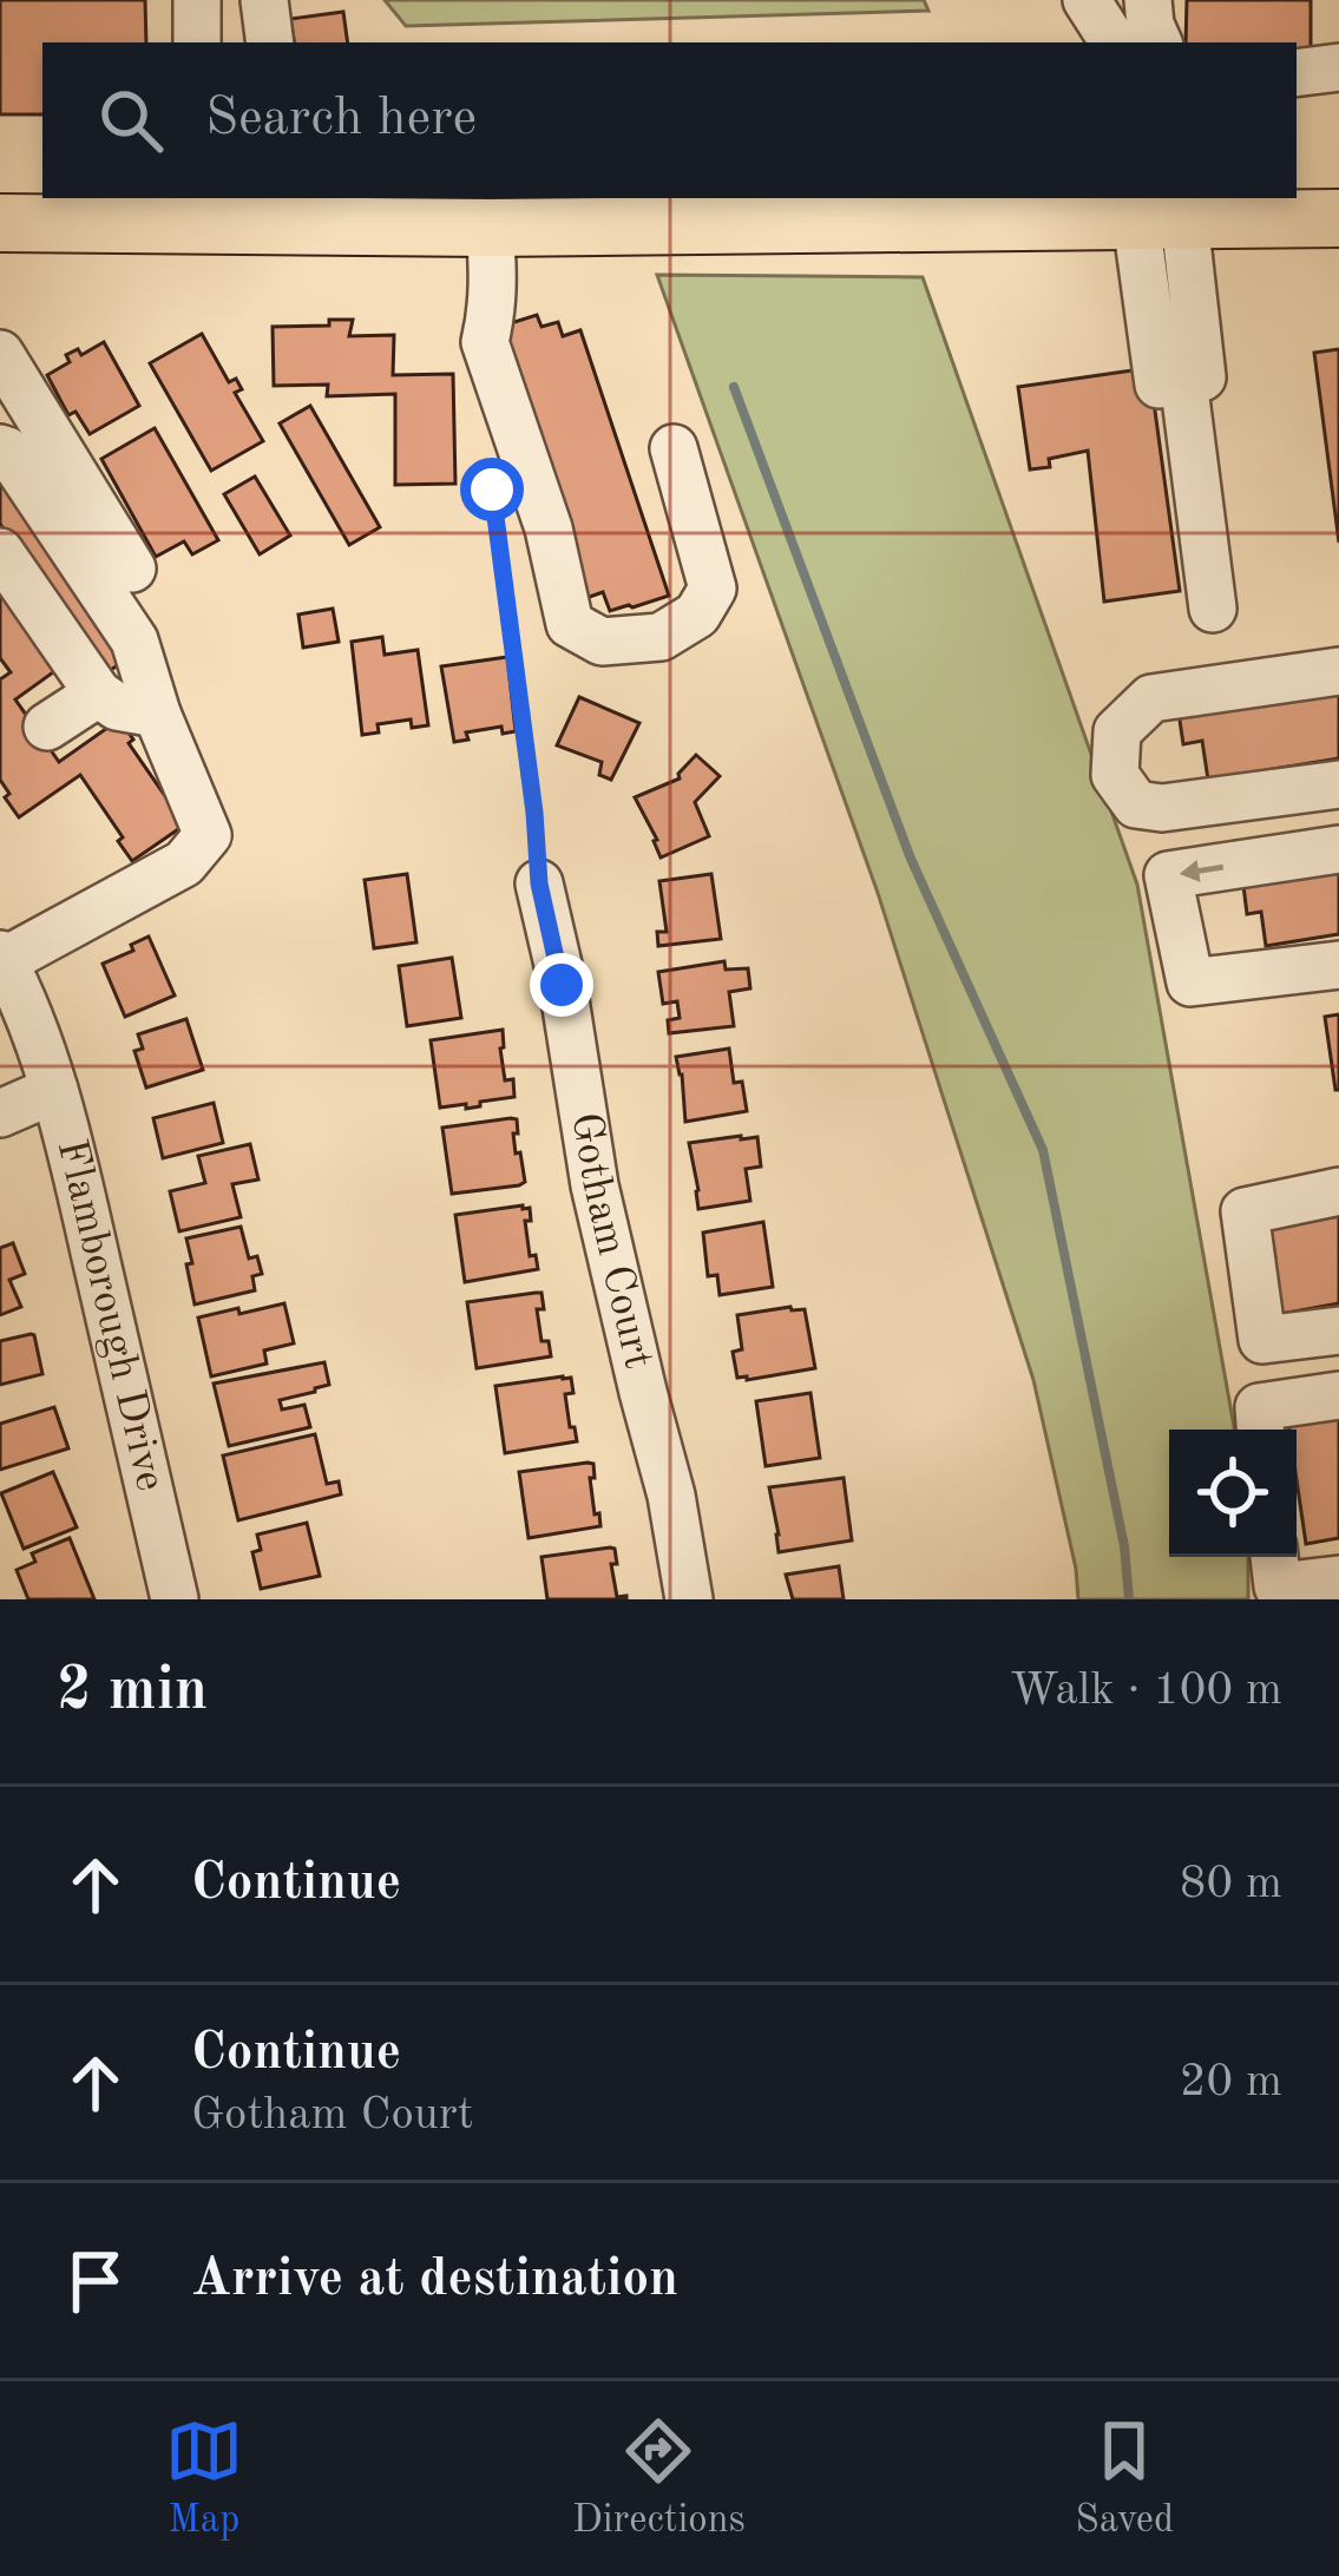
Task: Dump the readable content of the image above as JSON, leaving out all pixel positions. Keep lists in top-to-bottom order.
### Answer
{
  "streets": {
    "street": ["Gotham Court", "Flamborough Drive"]
  },
  "page": {
    "search": "Search here",
    "heading": ["2 min", "Walk · 100 m"],
    "list": [
      ["Continue", "80 m"],
      ["Continue", "Gotham Court", "20 m"],
      "Arrive at destination"
    ],
    "nav": ["Map", "Directions", "Saved"]
  }
}
